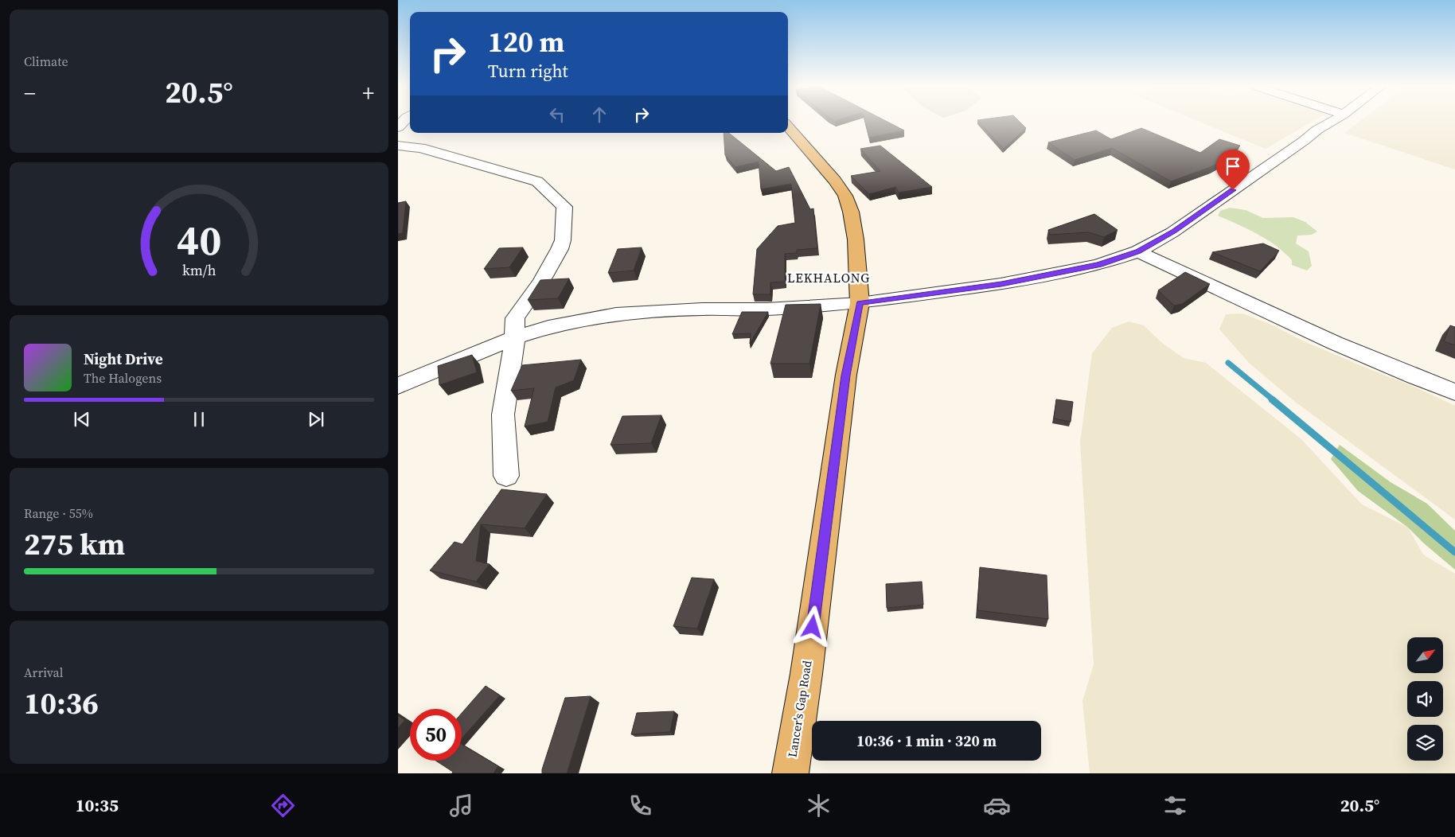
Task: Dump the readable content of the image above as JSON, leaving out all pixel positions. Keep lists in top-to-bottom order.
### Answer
{
  "streets": {
    "main road": ["Lancer's Gap Road"]
  },
  "districts": ["LEKHALONG"],
  "north": "top right",
  "page": {
    "tile": [
      "Climate",
      ["Range · 55%", "275 km"],
      ["Arrival", "10:36"]
    ],
    "turn": ["120 m", "Turn right"],
    "heat": ["−", "20.5°", "+"],
    "song": ["Night Drive", "The Halogens"],
    "limit": "50",
    "trip": "10:36 · 1 min · 320 m",
    "tabs": ["10:35", "20.5°"],
    "gauge": ["40", "km/h"]
  }
}
